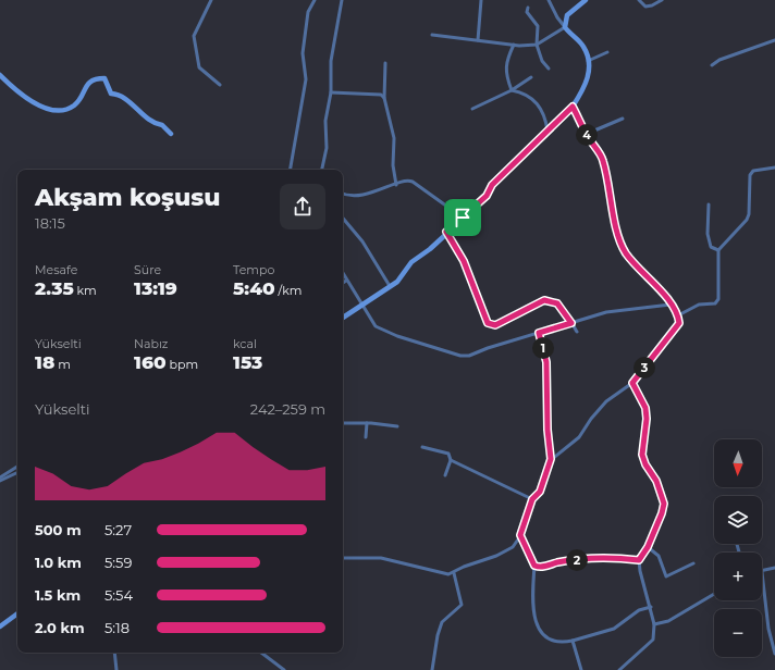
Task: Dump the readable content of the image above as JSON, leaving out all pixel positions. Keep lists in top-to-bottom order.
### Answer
{
  "north": "bottom",
  "page": {
    "pins": [
      "4",
      "1",
      "3",
      "2"
    ],
    "heading": ["Akşam koşusu", "18:15"],
    "stats": [
      ["Mesafe", "2.35 km"],
      ["Süre", "13:19"],
      ["Tempo", "5:40 /km"],
      ["Yükselti", "18 m"],
      ["Nabız", "160 bpm"],
      ["kcal", "153"]
    ],
    "chart": ["Yükselti", "242–259 m"],
    "map_buttons": ["+", "−"],
    "list": [
      {
        "name": "500 m",
        "note": "5:27"
      },
      {
        "name": "1.0 km",
        "note": "5:59"
      },
      {
        "name": "1.5 km",
        "note": "5:54"
      },
      {
        "name": "2.0 km",
        "note": "5:18"
      }
    ]
  }
}
